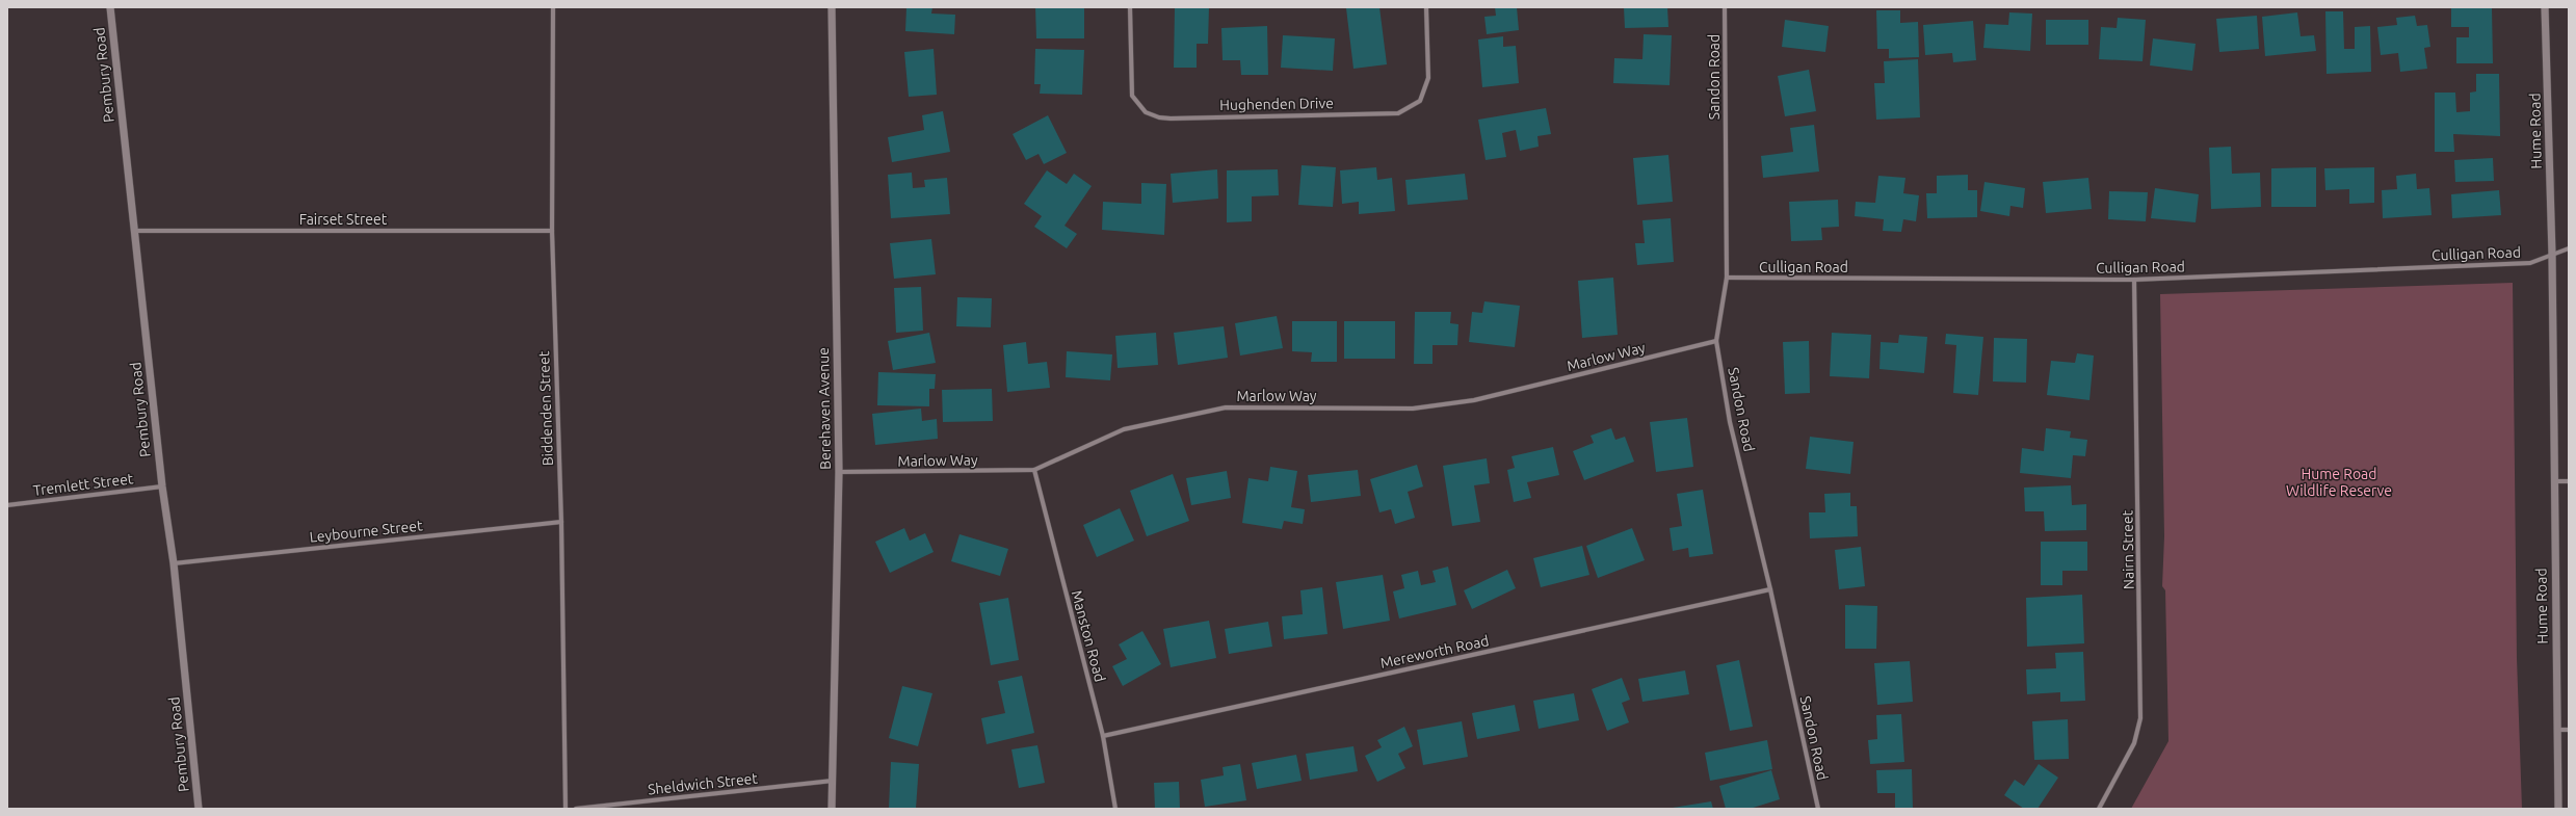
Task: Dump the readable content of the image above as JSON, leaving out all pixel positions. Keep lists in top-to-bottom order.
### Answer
{
  "streets": {
    "street": [
      "Pembury Road",
      "Sandon Road",
      "Hughenden Drive",
      "Hume Road",
      "Fairset Street",
      "Culligan Road",
      "Marlow Way",
      "Biddenden Street",
      "Berehaven Avenue",
      "Tremlett Street",
      "Leybourne Street",
      "Nairn Street",
      "Manston Road",
      "Mereworth Road",
      "Sheldwich Street"
    ]
  },
  "crossings": [
    ["Pembury Road", "Fairset Street"],
    ["Pembury Road", "Tremlett Street"],
    ["Pembury Road", "Leybourne Street"],
    ["Sandon Road", "Culligan Road"],
    ["Sandon Road", "Marlow Way"],
    ["Sandon Road", "Mereworth Road"],
    ["Hume Road", "Culligan Road"],
    ["Fairset Street", "Biddenden Street"],
    ["Culligan Road", "Nairn Street"],
    ["Marlow Way", "Berehaven Avenue"],
    ["Marlow Way", "Manston Road"],
    ["Biddenden Street", "Leybourne Street"],
    ["Berehaven Avenue", "Sheldwich Street"],
    ["Manston Road", "Mereworth Road"]
  ],
  "parks": ["Hume Road Wildlife Reserve"]
}
